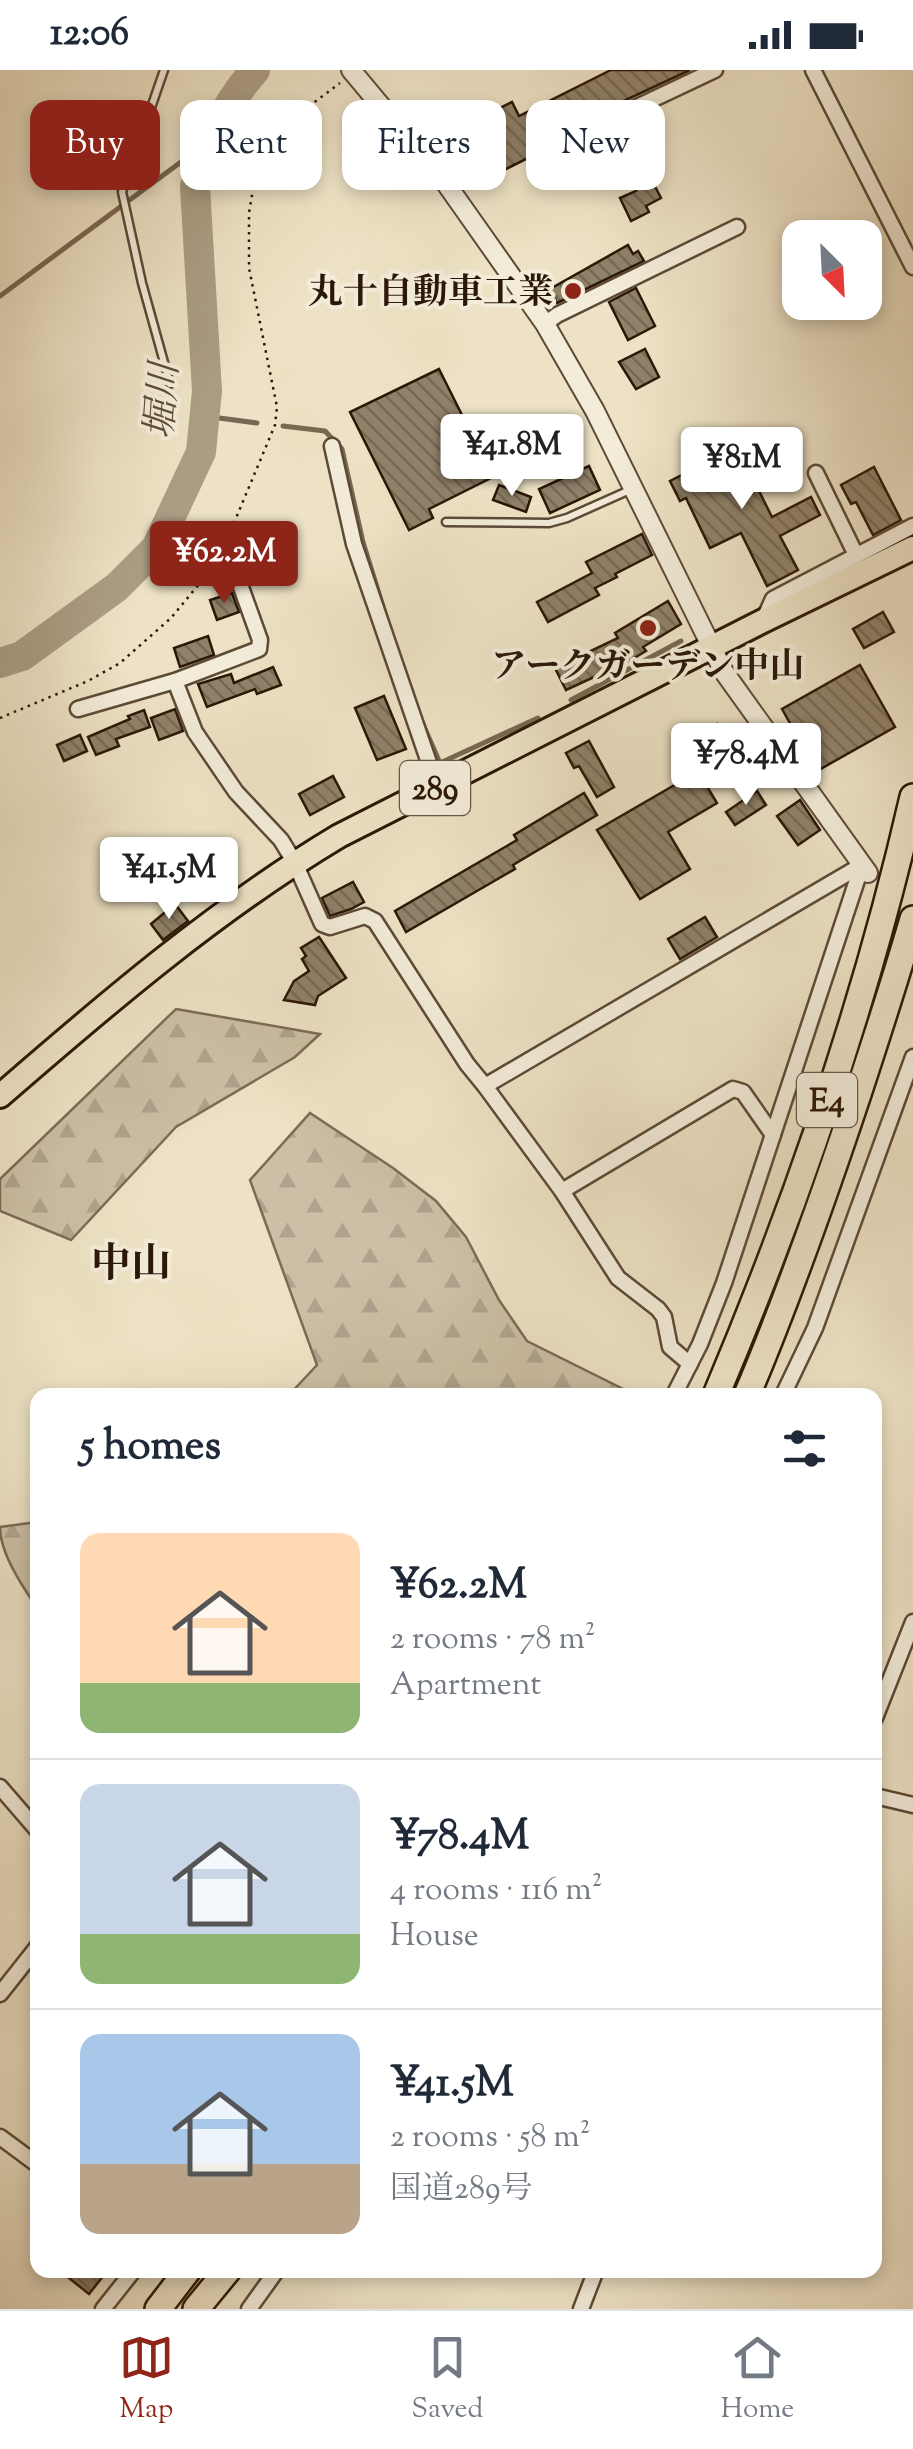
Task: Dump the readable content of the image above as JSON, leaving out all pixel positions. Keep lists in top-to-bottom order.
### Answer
{
  "streets": {
    "highway": ["289", "E4"]
  },
  "districts": ["中山"],
  "water": ["堀川"],
  "places": ["丸十自動車工業", "アークガーデン中山"],
  "north": "bottom right",
  "page": {
    "status": "12:06",
    "chip": [
      "Buy",
      "Rent",
      "Filters",
      "New"
    ],
    "price": [
      "¥41.8M",
      "¥81M",
      "¥62.2M",
      "¥78.4M",
      "¥41.5M"
    ],
    "heading": "5 homes",
    "list": [
      {
        "name": "¥62.2M",
        "note": "2 rooms · 78 m² · Apartment"
      },
      {
        "name": "¥78.4M",
        "note": "4 rooms · 116 m² · House"
      },
      {
        "name": "¥41.5M",
        "note": "2 rooms · 58 m² · 国道289号"
      }
    ],
    "tabs": ["Map", "Saved", "Home"]
  }
}
